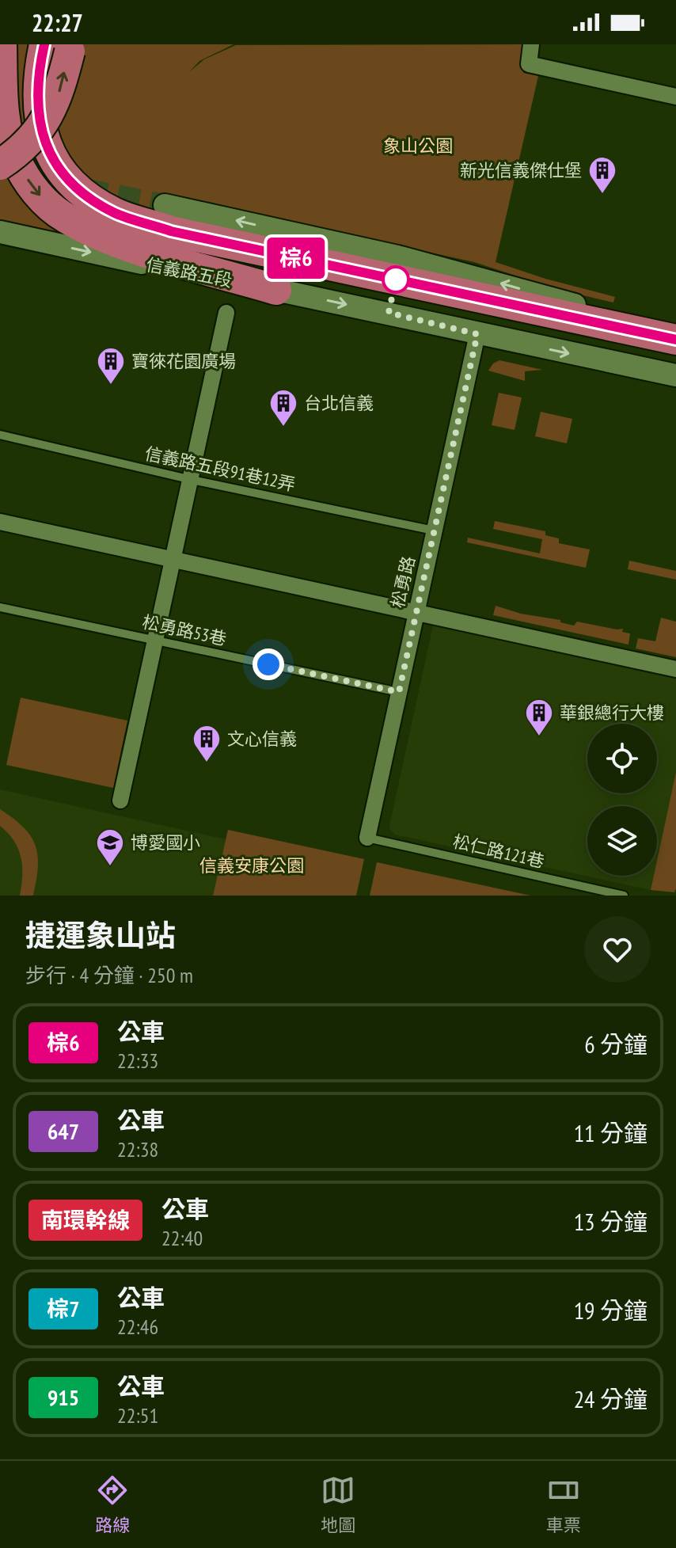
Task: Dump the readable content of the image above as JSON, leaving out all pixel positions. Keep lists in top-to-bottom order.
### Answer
{
  "streets": {
    "main road": ["信義路五段"],
    "street": ["松勇路"],
    "lane": ["信義路五段91巷12弄", "松勇路53巷", "松仁路121巷"]
  },
  "crossings": [
    ["信義路五段", "松勇路"],
    ["信義路五段91巷12弄", "松勇路"],
    ["松勇路", "松勇路53巷"],
    ["松勇路", "松仁路121巷"]
  ],
  "parks": ["象山公園", "信義安康公園"],
  "places": {
    "building": [
      "新光信義傑仕堡",
      "寶徠花園廣場",
      "台北信義",
      "華銀總行大樓",
      "文心信義"
    ],
    "school or university": ["博愛國小"]
  },
  "lines": ["bus line 棕6"],
  "page": {
    "status": "22:27",
    "on_map": "棕6",
    "heading": ["捷運象山站", "步行 · 4 分鐘 · 250 m"],
    "list": [
      {
        "mark": "棕6",
        "name": "公車",
        "note": "22:33",
        "value": "6 分鐘"
      },
      {
        "mark": "647",
        "name": "公車",
        "note": "22:38",
        "value": "11 分鐘"
      },
      {
        "mark": "南環幹線",
        "name": "公車",
        "note": "22:40",
        "value": "13 分鐘"
      },
      {
        "mark": "棕7",
        "name": "公車",
        "note": "22:46",
        "value": "19 分鐘"
      },
      {
        "mark": "915",
        "name": "公車",
        "note": "22:51",
        "value": "24 分鐘"
      }
    ],
    "tabs": ["路線", "地圖", "車票"]
  }
}
